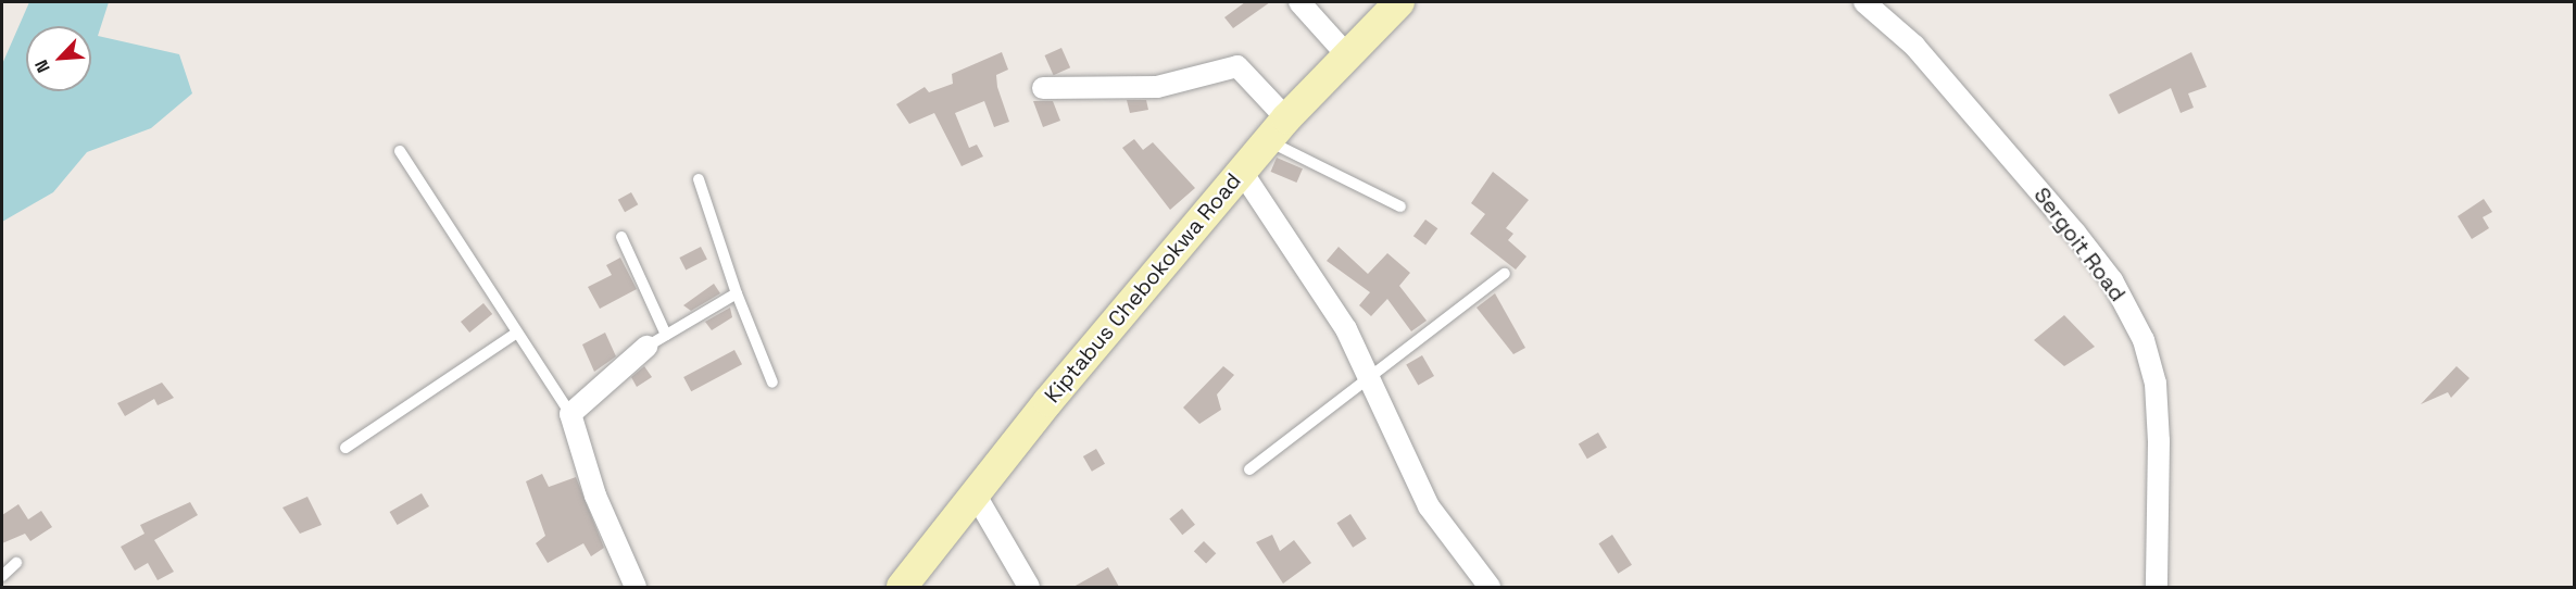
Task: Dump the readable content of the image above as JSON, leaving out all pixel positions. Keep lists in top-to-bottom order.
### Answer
{
  "streets": {
    "street": ["Sergoit Road", "Kiptabus Chebokokwa Road"]
  },
  "north": "bottom left"
}
